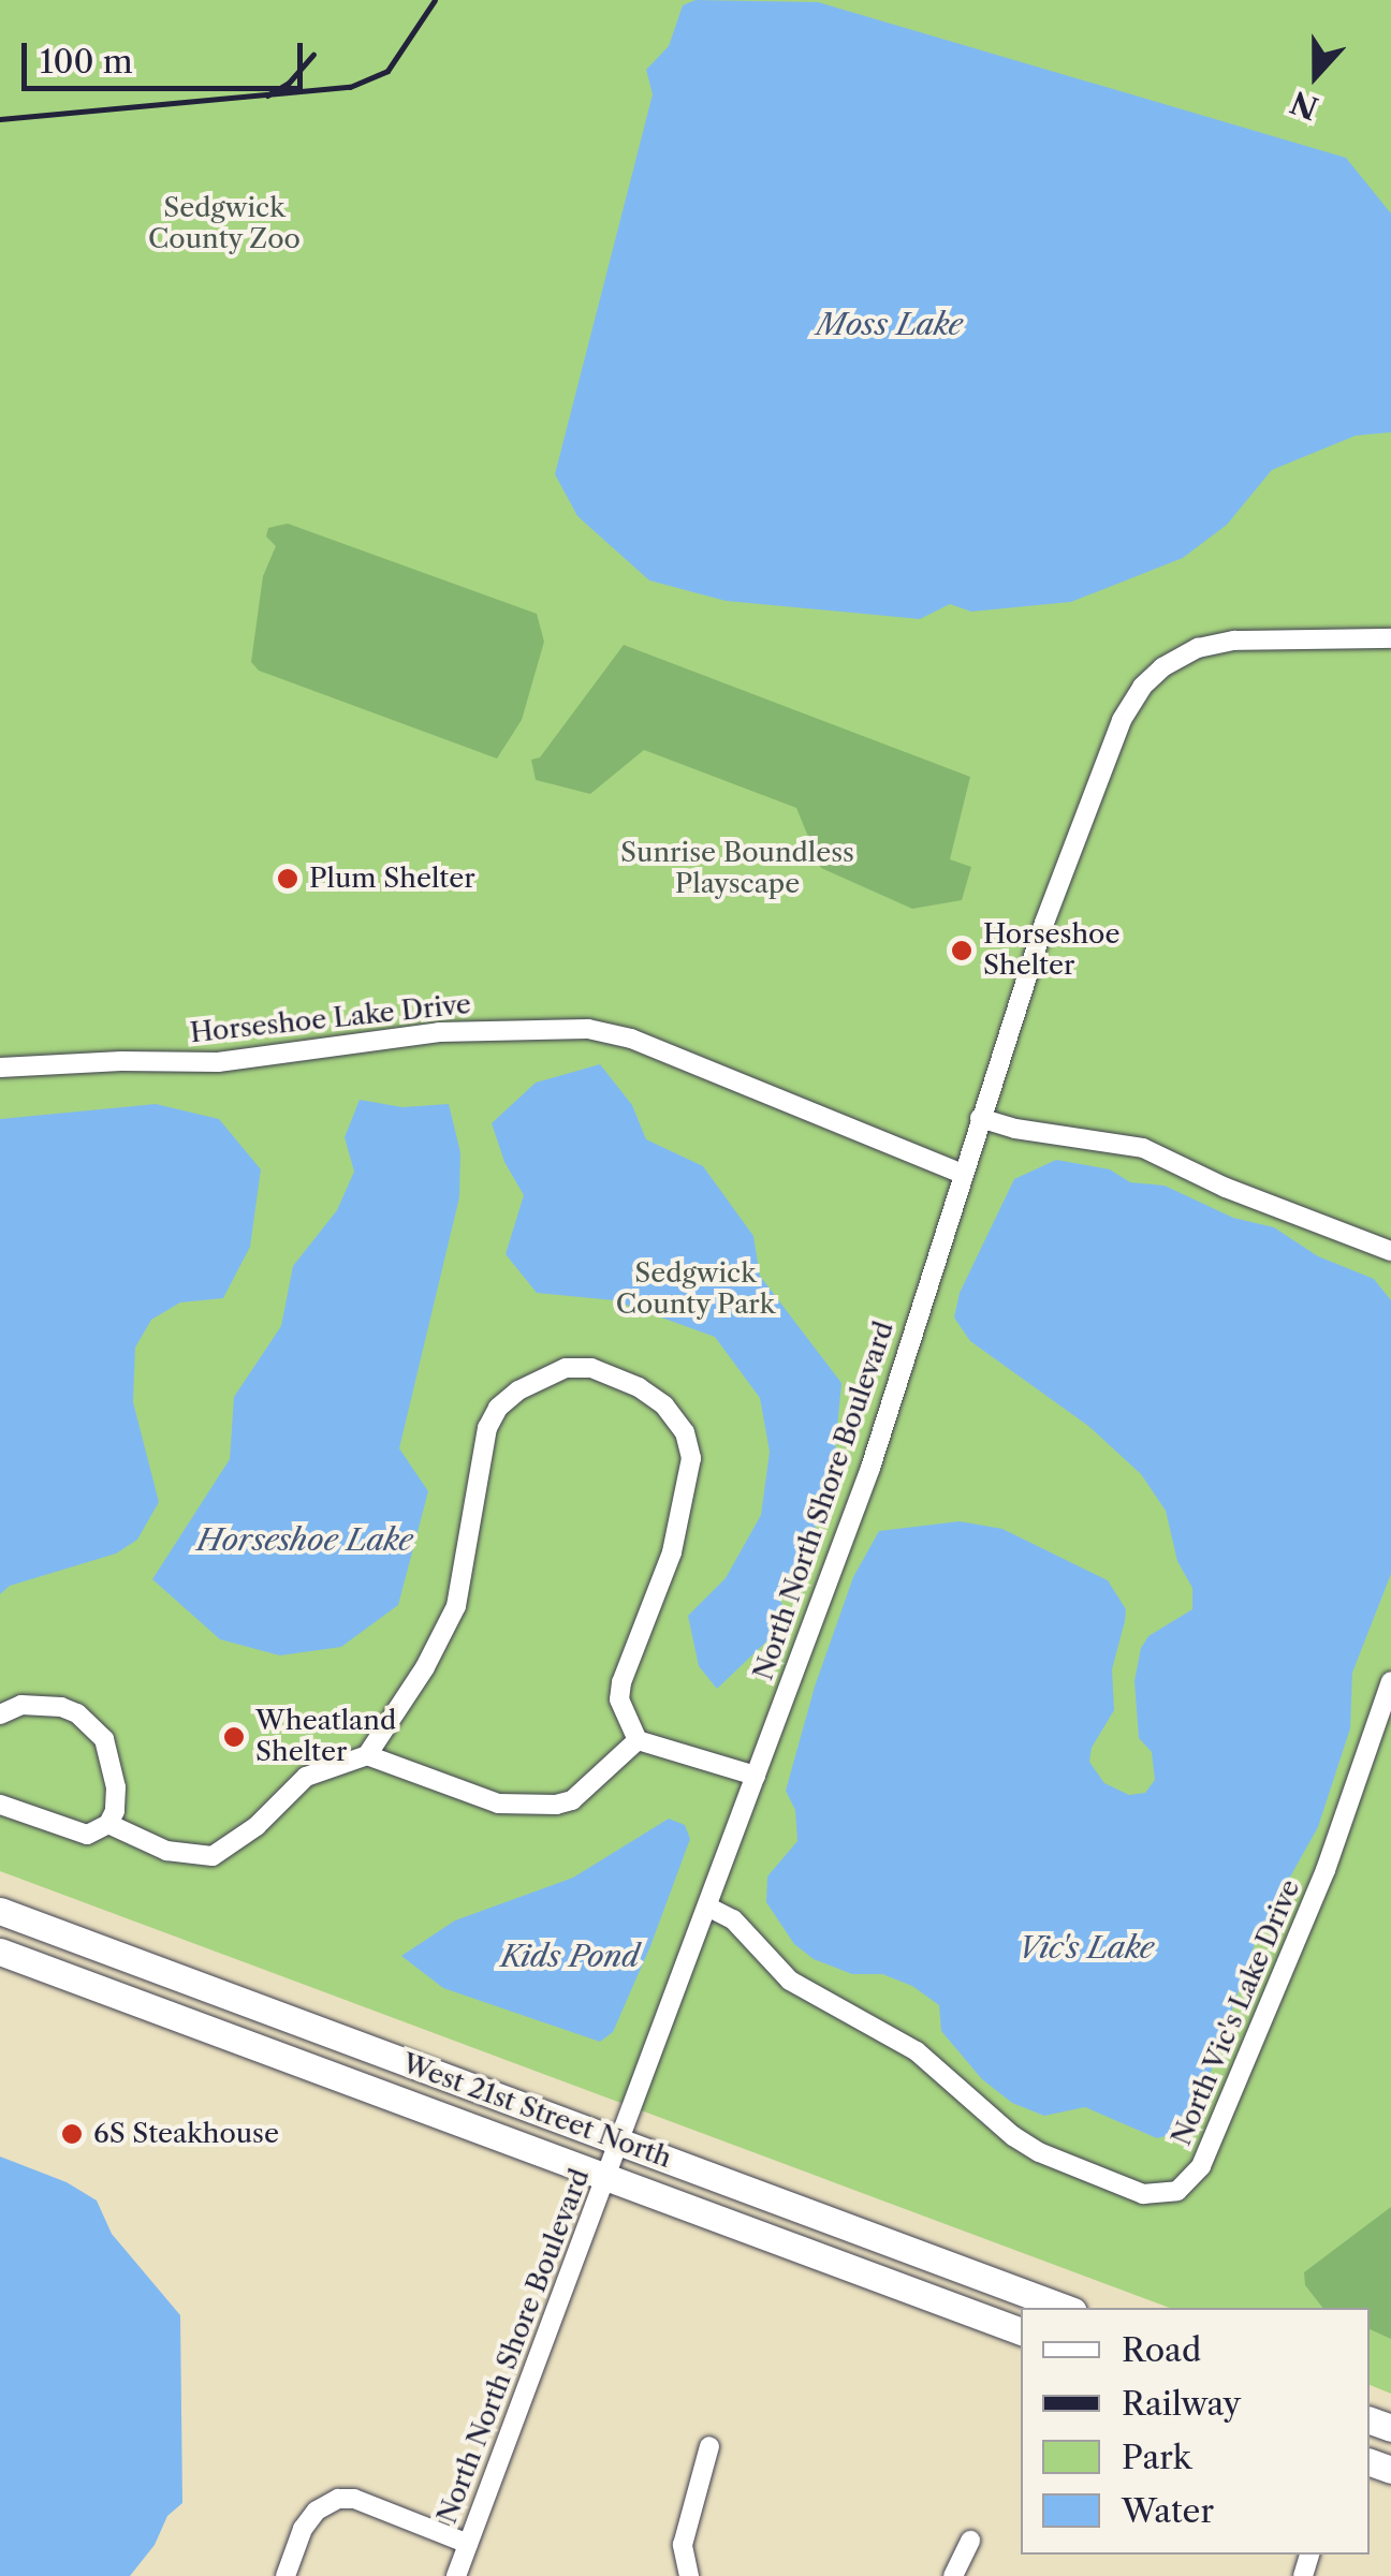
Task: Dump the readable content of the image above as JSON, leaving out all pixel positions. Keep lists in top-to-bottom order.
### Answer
{
  "streets": {
    "main road": ["West 21st Street North"],
    "street": ["Horseshoe Lake Drive", "North North Shore Boulevard", "North Vic's Lake Drive"]
  },
  "crossings": [
    ["Horseshoe Lake Drive", "North North Shore Boulevard"],
    ["North North Shore Boulevard", "North Vic's Lake Drive"],
    ["North North Shore Boulevard", "West 21st Street North"]
  ],
  "water": [
    "Moss Lake",
    "Horseshoe Lake",
    "Vic's Lake",
    "Kids Pond"
  ],
  "parks": ["Sedgwick County Zoo", "Sunrise Boundless Playscape", "Sedgwick County Park"],
  "places": [
    "Plum Shelter",
    "Horseshoe Shelter",
    "Wheatland Shelter",
    "6S Steakhouse"
  ],
  "legend": [
    "Road",
    "Railway",
    "Park",
    "Water"
  ],
  "scale_bar": "100 m",
  "north": "bottom"
}
